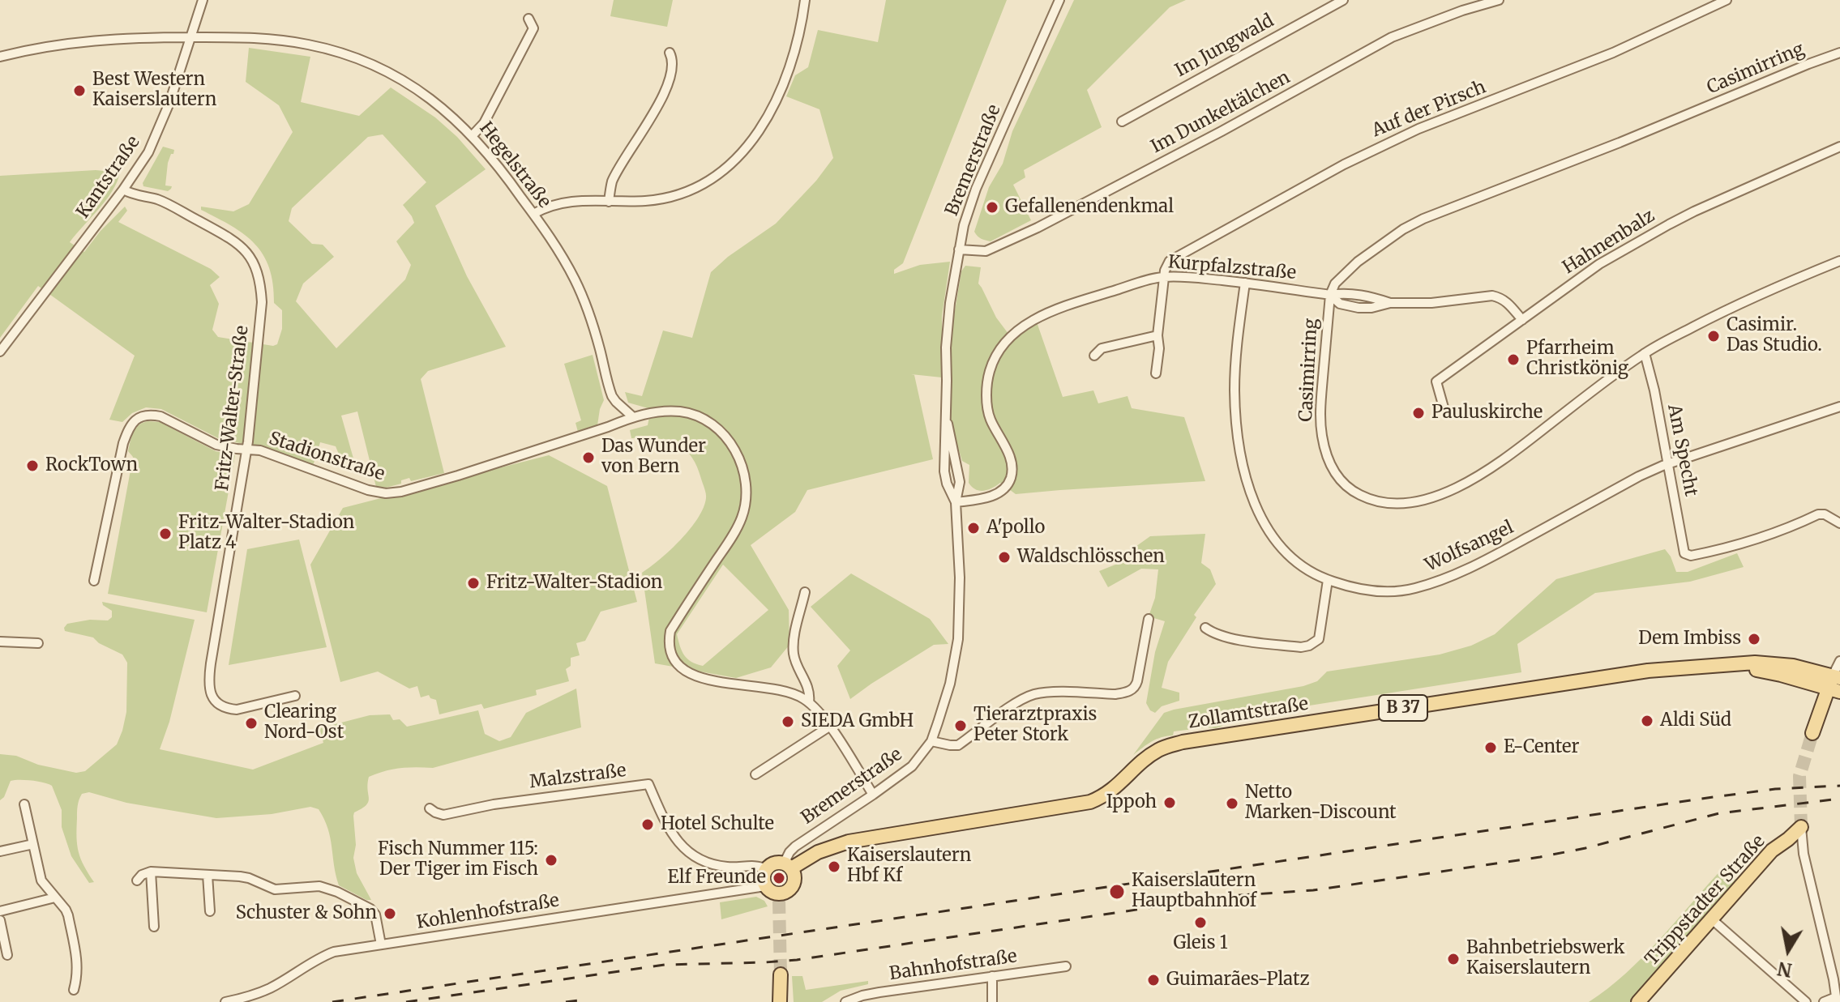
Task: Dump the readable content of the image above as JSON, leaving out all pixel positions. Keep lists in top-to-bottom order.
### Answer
{
  "streets": {
    "main road": ["B 37", "Zollamtstraße", "Trippstadter Straße"],
    "street": [
      "Im Jungwald",
      "Casimirring",
      "Auf der Pirsch",
      "Im Dunkeltälchen",
      "Bremerstraße",
      "Hegelstraße",
      "Kantstraße",
      "Hahnenbalz",
      "Kurpfalzstraße",
      "Fritz-Walter-Straße",
      "Am Specht",
      "Stadionstraße",
      "Wolfsangel",
      "Malzstraße",
      "Kohlenhofstraße",
      "Bahnhofstraße"
    ]
  },
  "crossings": [
    ["Casimirring", "Kurpfalzstraße"],
    ["Casimirring", "Am Specht"],
    ["Auf der Pirsch", "Kurpfalzstraße"],
    ["Im Dunkeltälchen", "Bremerstraße"],
    ["Bremerstraße", "Kurpfalzstraße"],
    ["Bremerstraße", "Zollamtstraße"],
    ["Bremerstraße", "Malzstraße"],
    ["Bremerstraße", "Kohlenhofstraße"],
    ["Hegelstraße", "Kantstraße"],
    ["Hegelstraße", "Stadionstraße"],
    ["Kantstraße", "Fritz-Walter-Straße"],
    ["Hahnenbalz", "Kurpfalzstraße"],
    ["Kurpfalzstraße", "Wolfsangel"],
    ["Fritz-Walter-Straße", "Stadionstraße"],
    ["Am Specht", "Wolfsangel"],
    ["B 37", "Zollamtstraße"],
    ["Zollamtstraße", "Malzstraße"],
    ["Zollamtstraße", "Kohlenhofstraße"],
    ["Malzstraße", "Kohlenhofstraße"]
  ],
  "places": [
    "Best Western Kaiserslautern",
    "Gefallenendenkmal",
    "Casimir. Das Studio.",
    "Pfarrheim Christkönig",
    "Pauluskirche",
    "Das Wunder von Bern",
    "RockTown",
    "A'pollo",
    "Fritz-Walter-Stadion Platz 4",
    "Waldschlösschen",
    "Fritz-Walter-Stadion",
    "Dem Imbiss",
    "Aldi Süd",
    "SIEDA GmbH",
    "Clearing Nord-Ost",
    "Tierarztpraxis Peter Stork",
    "E-Center",
    "Ippoh",
    "Netto Marken-Discount",
    "Hotel Schulte",
    "Fisch Nummer 115: Der Tiger im Fisch",
    "Kaiserslautern Hbf Kf",
    "Elf Freunde",
    "Kaiserslautern Hauptbahnhof",
    "Schuster & Sohn",
    "Gleis 1",
    "Bahnbetriebswerk Kaiserslautern",
    "Guimarães-Platz"
  ],
  "north": "bottom"
}
